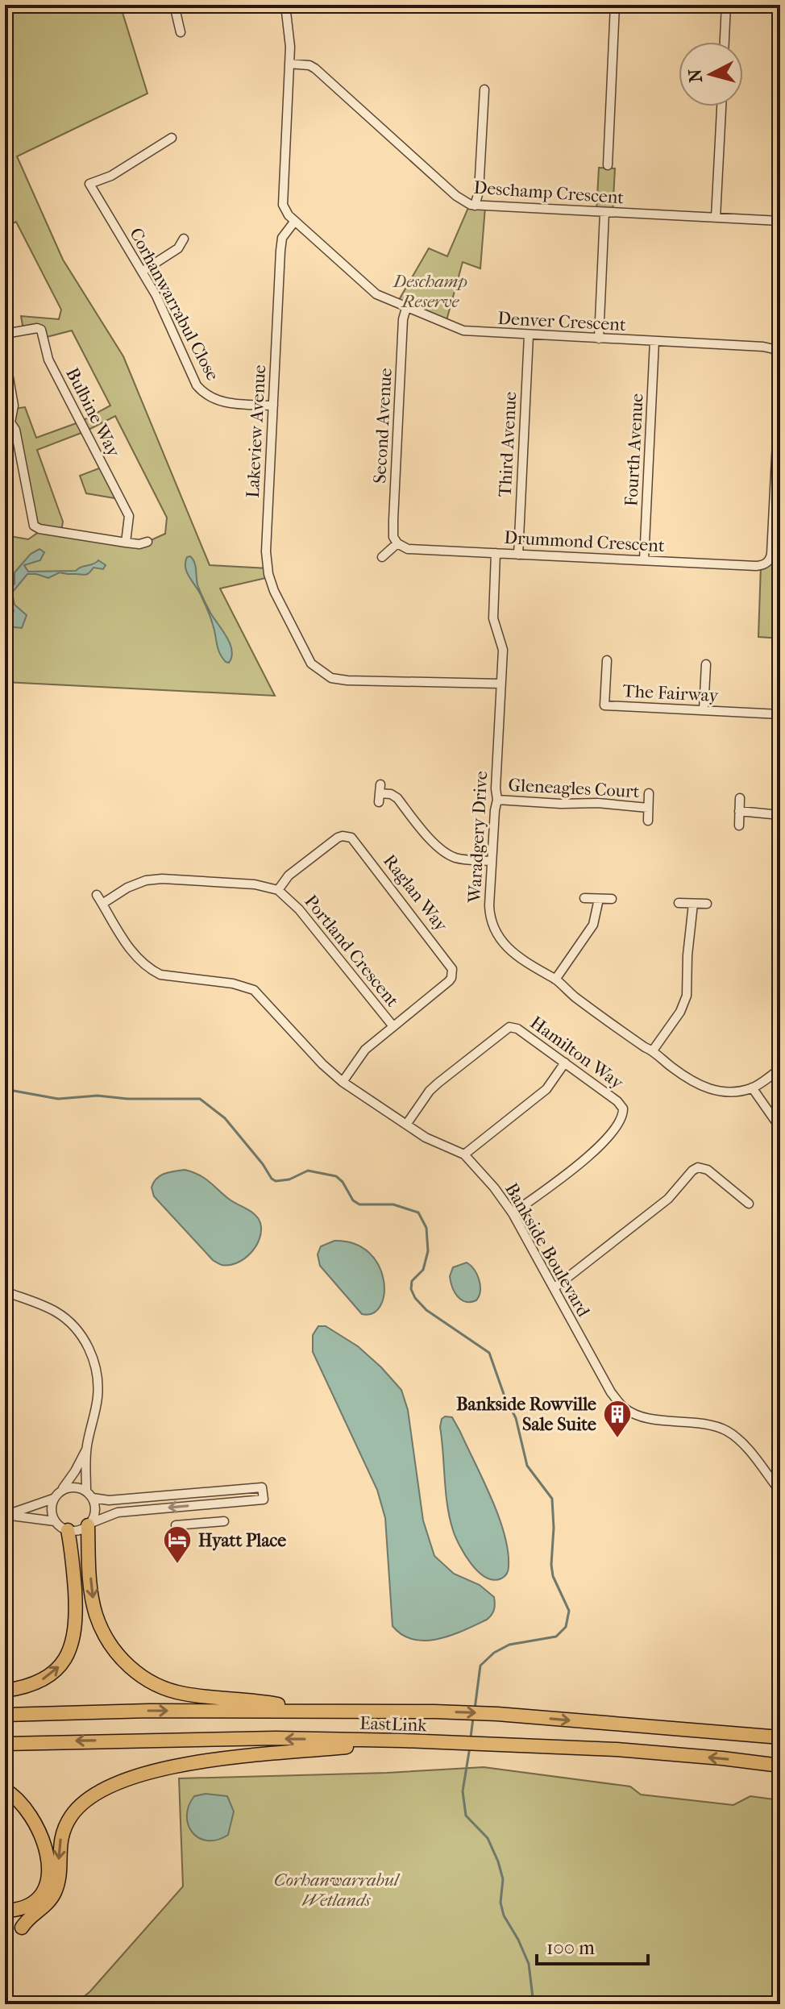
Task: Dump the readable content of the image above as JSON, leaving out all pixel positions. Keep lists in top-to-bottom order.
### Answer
{
  "streets": {
    "highway": ["EastLink"],
    "street": [
      "Deschamp Crescent",
      "Corhanwarrabul Close",
      "Denver Crescent",
      "Bulbine Way",
      "Second Avenue",
      "Lakeview Avenue",
      "Third Avenue",
      "Fourth Avenue",
      "Drummond Crescent",
      "The Fairway",
      "Gleneagles Court",
      "Waradgery Drive",
      "Raglan Way",
      "Portland Crescent",
      "Hamilton Way",
      "Bankside Boulevard"
    ]
  },
  "crossings": [
    ["Corhanwarrabul Close", "Lakeview Avenue"],
    ["Denver Crescent", "Second Avenue"],
    ["Denver Crescent", "Lakeview Avenue"],
    ["Denver Crescent", "Third Avenue"],
    ["Denver Crescent", "Fourth Avenue"],
    ["Second Avenue", "Drummond Crescent"],
    ["Lakeview Avenue", "Waradgery Drive"],
    ["Third Avenue", "Drummond Crescent"],
    ["Fourth Avenue", "Drummond Crescent"],
    ["Drummond Crescent", "Waradgery Drive"],
    ["Gleneagles Court", "Waradgery Drive"],
    ["Raglan Way", "Portland Crescent"],
    ["Portland Crescent", "Bankside Boulevard"],
    ["Hamilton Way", "Bankside Boulevard"]
  ],
  "parks": ["Deschamp Reserve", "Corhanwarrabul Wetlands"],
  "places": {
    "building": ["Bankside Rowville Sale Suite"],
    "hotel": ["Hyatt Place"]
  },
  "scale_bar": "100 m",
  "north": "left"
}
